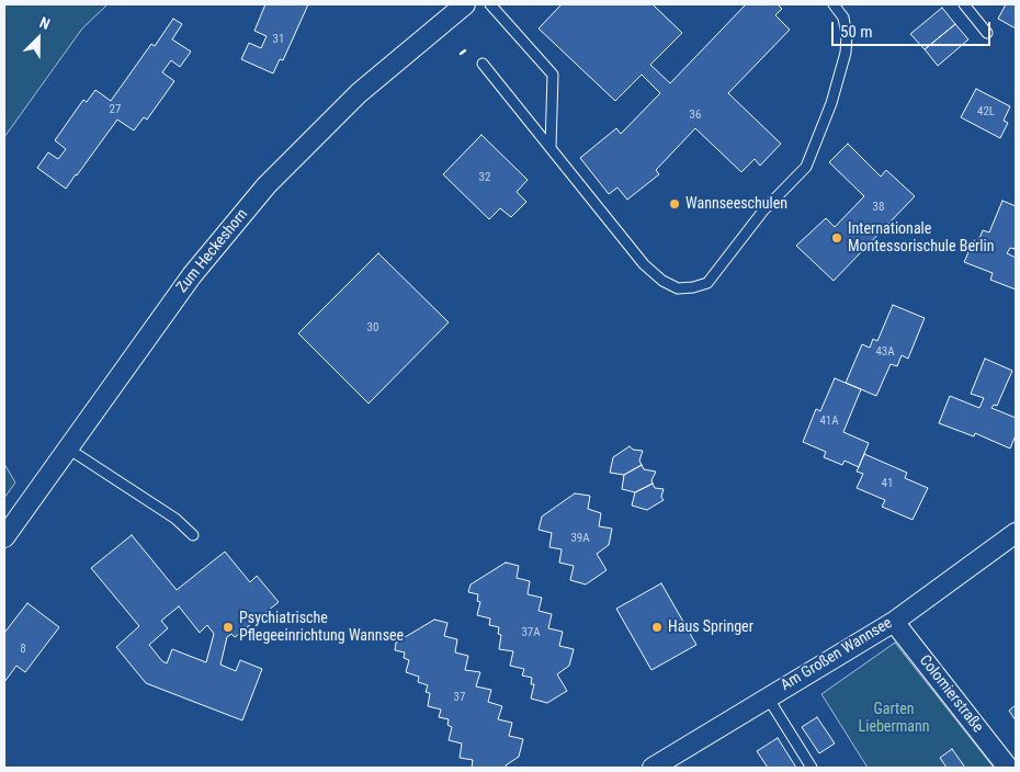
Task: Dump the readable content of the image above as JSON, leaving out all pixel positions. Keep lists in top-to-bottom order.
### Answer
{
  "streets": {
    "street": ["Zum Heckeshorn", "Am Großen Wannsee", "Colomierstraße"]
  },
  "crossings": [
    ["Am Großen Wannsee", "Colomierstraße"]
  ],
  "parks": ["Garten Liebermann"],
  "places": [
    "Wannseeschulen",
    "Internationale Montessorischule Berlin",
    "Psychiatrische Pflegeeinrichtung Wannsee",
    "Haus Springer"
  ],
  "house_numbers": [
    "31",
    "27",
    "42L",
    "36",
    "32",
    "38",
    "30",
    "43A",
    "41A",
    "41",
    "39A",
    "37A",
    "8",
    "37"
  ],
  "scale_bar": "50 m",
  "north": "top right"
}
